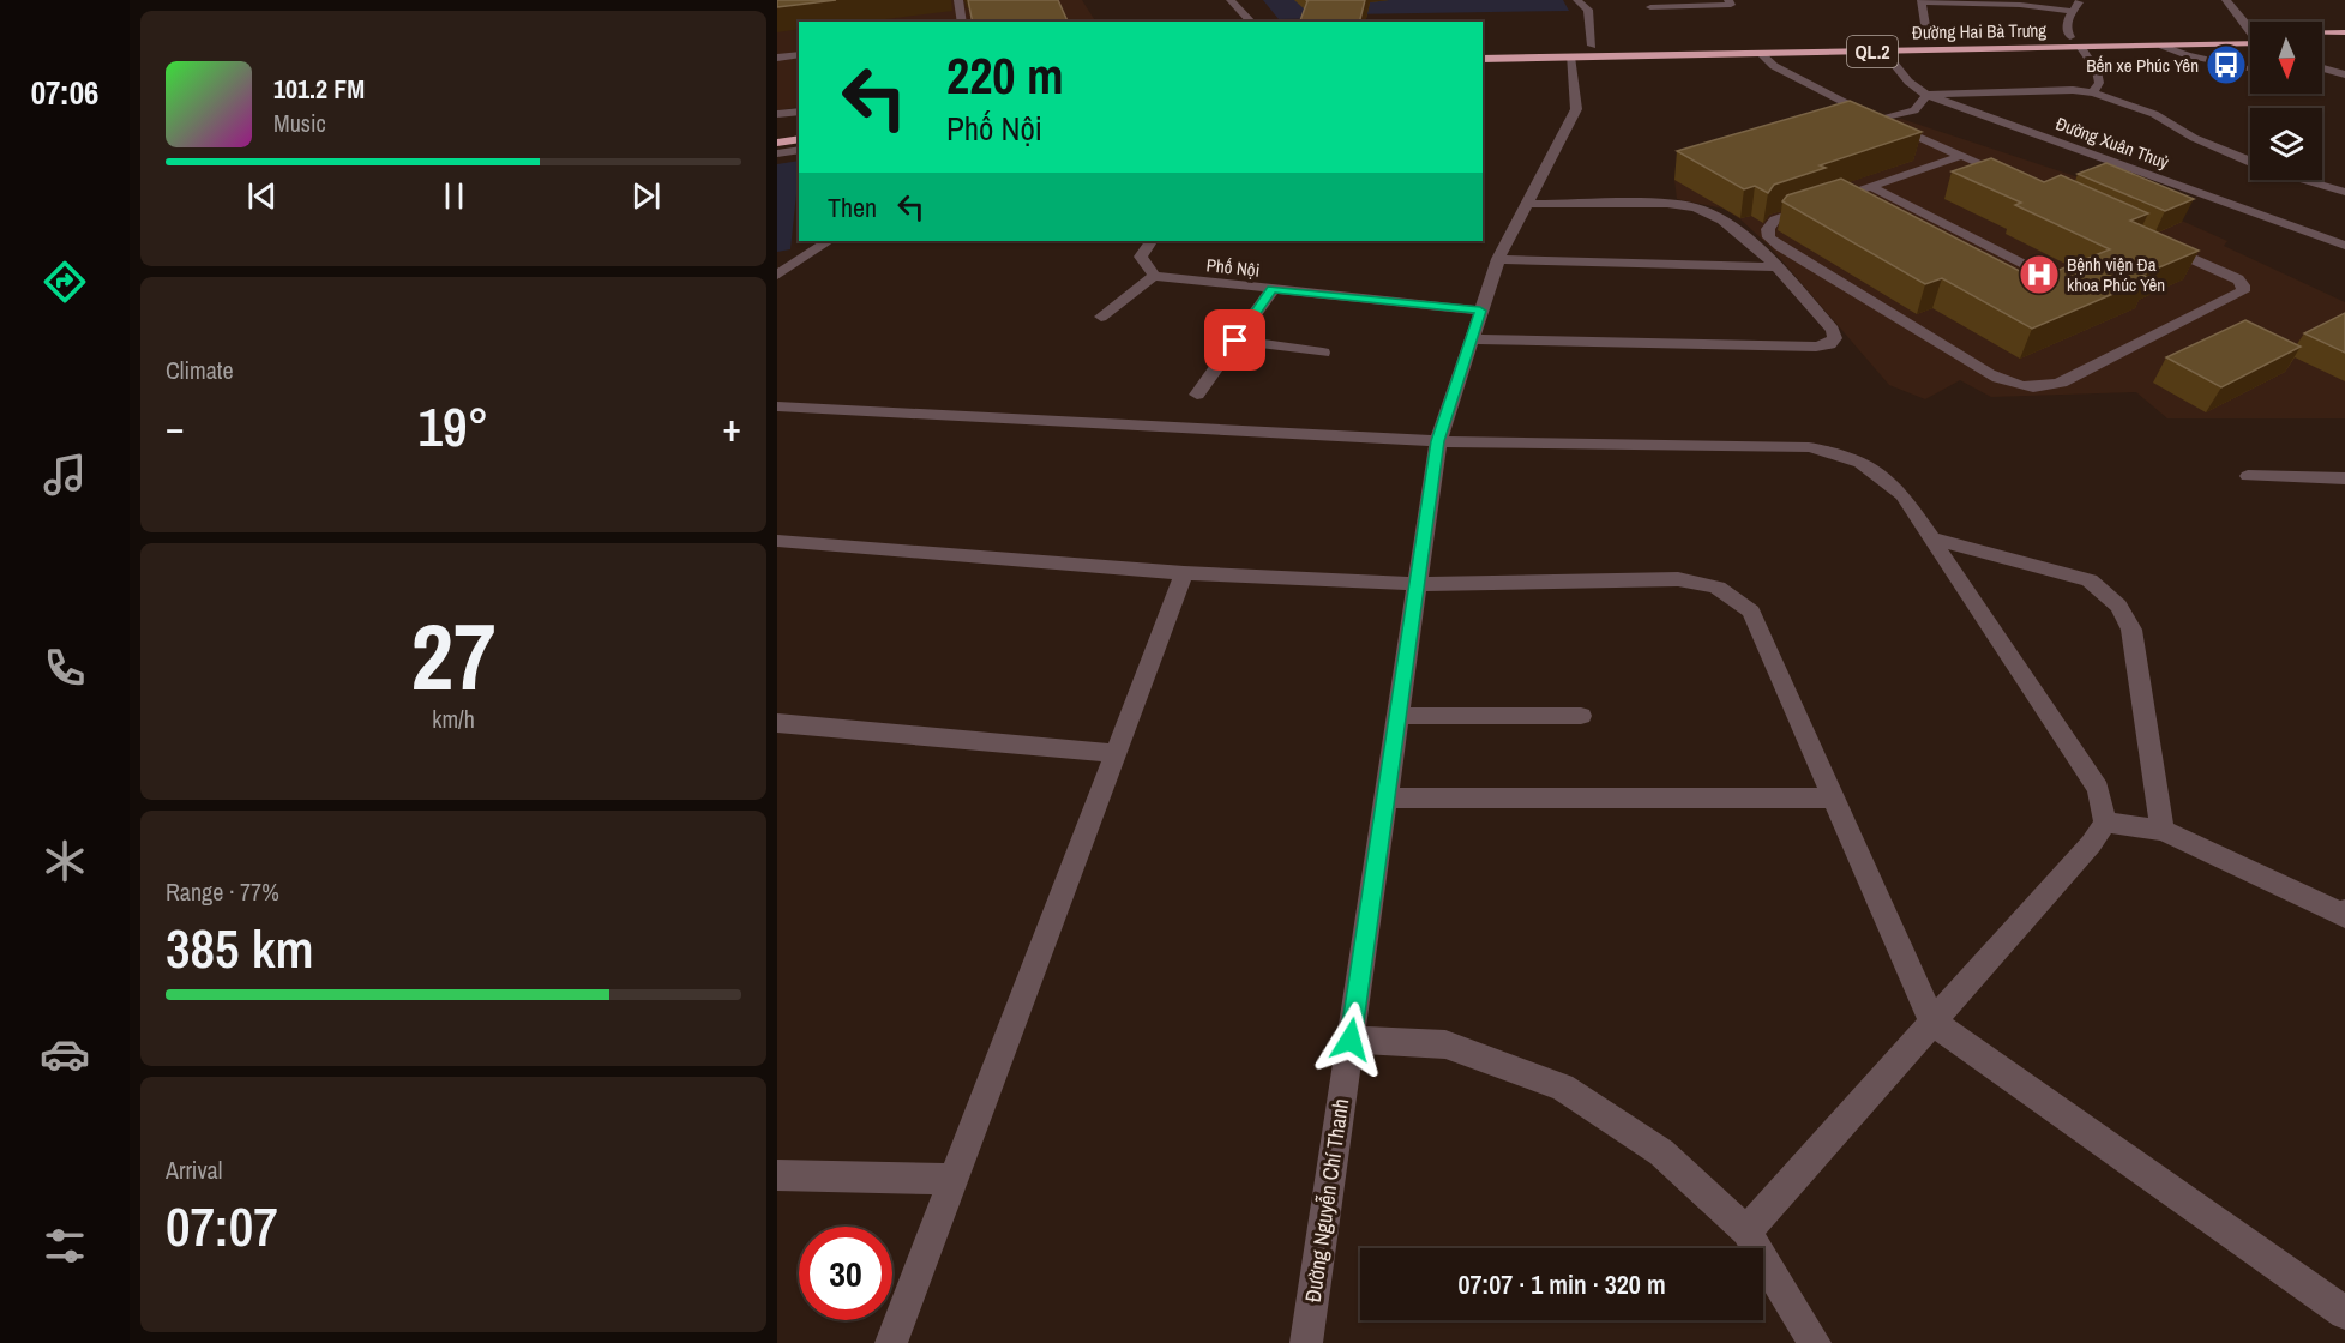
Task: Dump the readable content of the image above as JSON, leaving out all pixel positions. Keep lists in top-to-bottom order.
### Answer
{
  "streets": {
    "highway": ["Đường Hai Bà Trưng", "QL.2"],
    "street": ["Đường Xuân Thuỷ", "Phố Nội", "Đường Nguyễn Chí Thanh"]
  },
  "crossings": [
    ["Đường Hai Bà Trưng", "Đường Xuân Thuỷ"],
    ["Đường Hai Bà Trưng", "Đường Nguyễn Chí Thanh"],
    ["Phố Nội", "Đường Nguyễn Chí Thanh"]
  ],
  "places": {
    "bus stop": ["Bến xe Phúc Yên"],
    "hospital": ["Bệnh viện Đa khoa Phúc Yên"]
  },
  "north": "bottom",
  "page": {
    "tabs": "07:06",
    "turn": ["220 m", "Phố Nội"],
    "song": ["101.2 FM", "Music"],
    "then": "Then",
    "tile": [
      "Climate",
      ["27", "km/h"],
      ["Range · 77%", "385 km"],
      ["Arrival", "07:07"]
    ],
    "heat": ["−", "19°", "+"],
    "limit": "30",
    "trip": "07:07 · 1 min · 320 m"
  }
}
